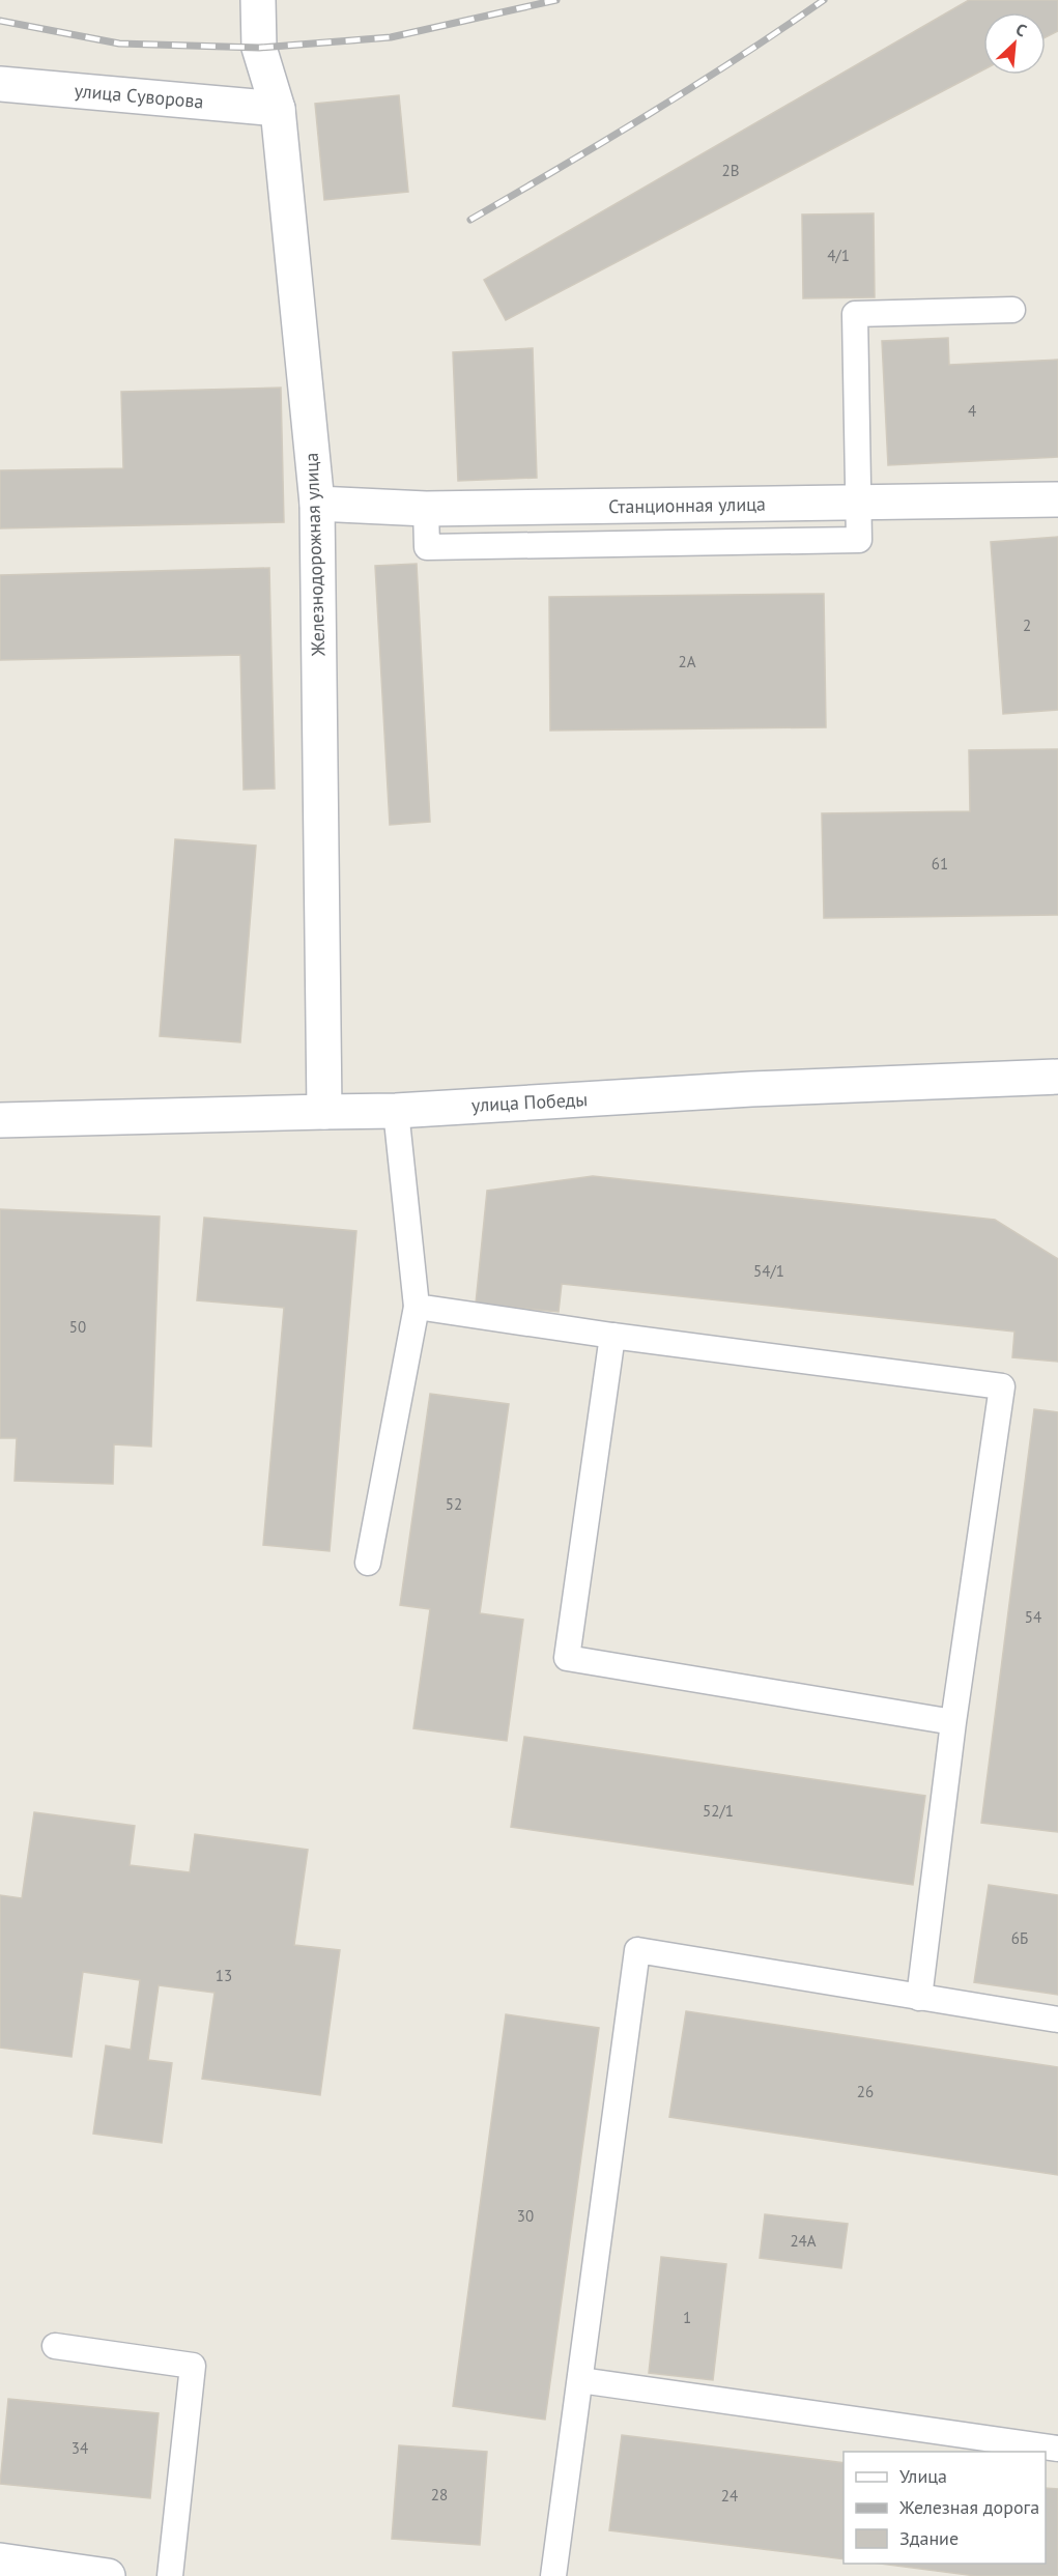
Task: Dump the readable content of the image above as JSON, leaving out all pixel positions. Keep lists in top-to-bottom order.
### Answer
{
  "streets": {
    "street": [
      "улица Суворова",
      "Станционная улица",
      "Железнодорожная улица",
      "улица Победы"
    ]
  },
  "crossings": [
    ["улица Суворова", "Железнодорожная улица"],
    ["Станционная улица", "Железнодорожная улица"],
    ["Железнодорожная улица", "улица Победы"]
  ],
  "house_numbers": [
    "2В",
    "4/1",
    "4",
    "2",
    "2А",
    "61",
    "54/1",
    "50",
    "52",
    "54",
    "52/1",
    "6Б",
    "13",
    "26",
    "30",
    "24А",
    "1",
    "34",
    "28",
    "24"
  ],
  "legend": ["Улица", "Железная дорога", "Здание"],
  "north": "top right"
}
